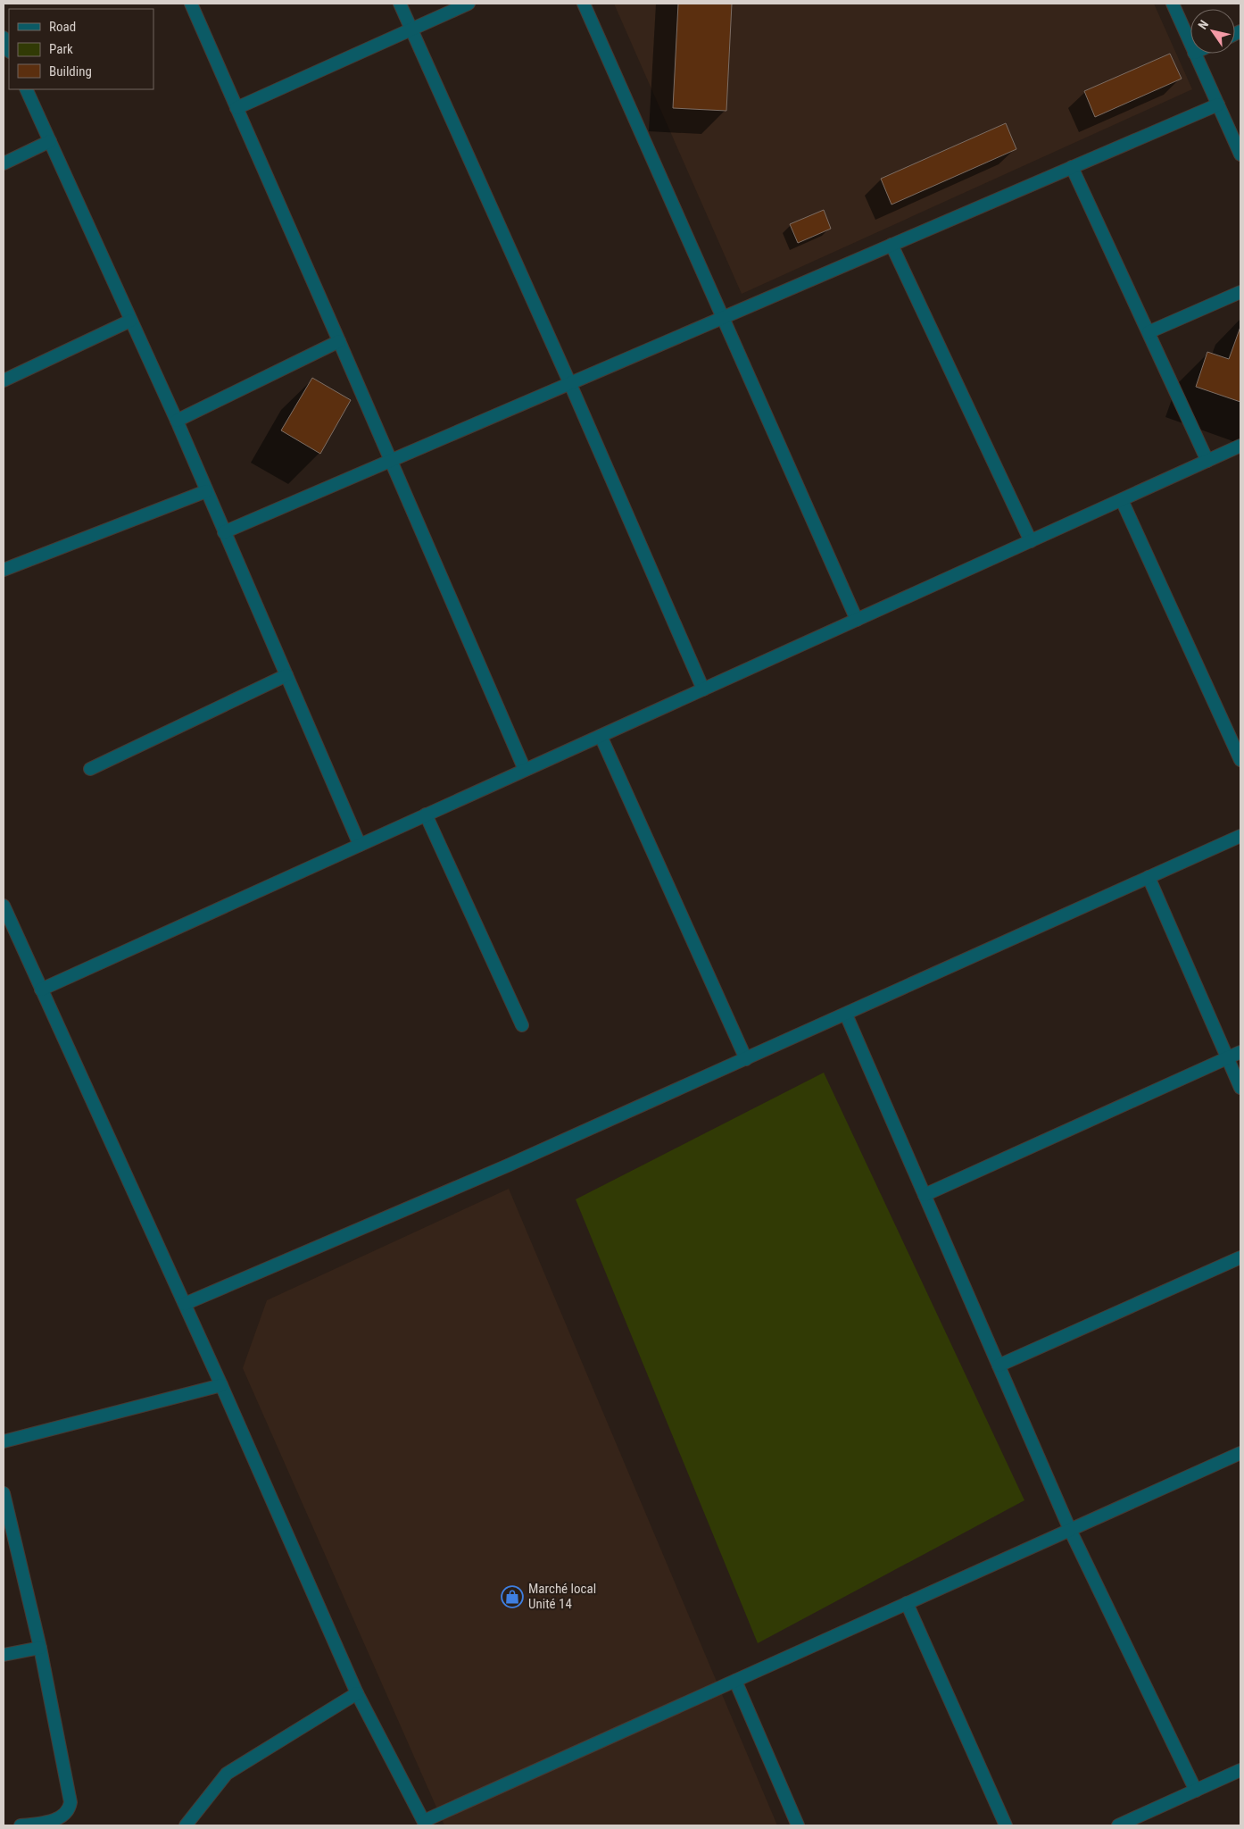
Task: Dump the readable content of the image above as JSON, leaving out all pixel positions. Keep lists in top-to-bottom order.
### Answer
{
  "places": {
    "shop": ["Marché local Unité 14"]
  },
  "legend": ["Road", "Park", "Building"],
  "north": "top left"
}
